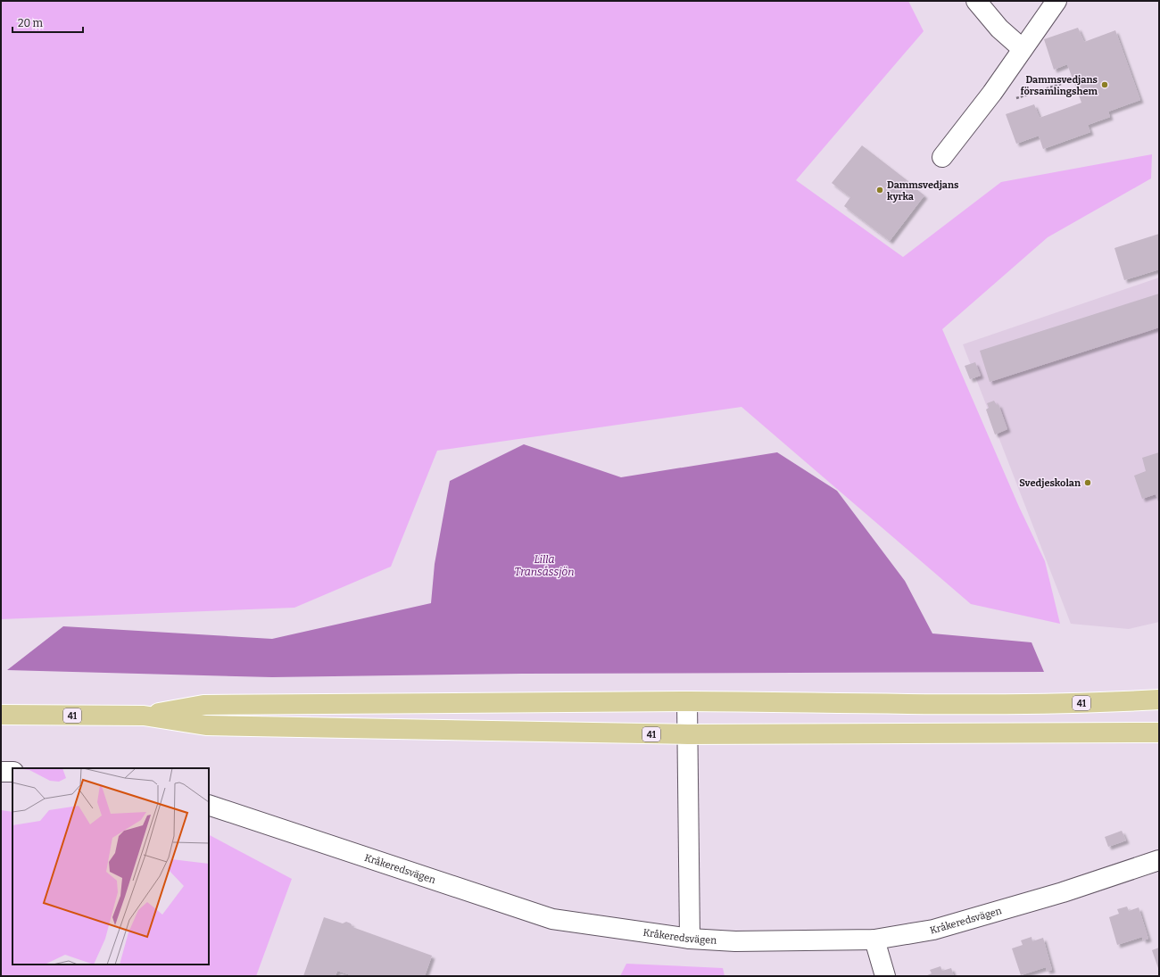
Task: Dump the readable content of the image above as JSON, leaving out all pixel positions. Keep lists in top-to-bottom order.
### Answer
{
  "streets": {
    "main road": ["41"],
    "street": ["Kråkeredsvägen"]
  },
  "water": ["Lilla Transåssjön"],
  "places": ["Dammsvedjans församlingshem", "Dammsvedjans kyrka", "Svedjeskolan"],
  "scale_bar": "20 m"
}
